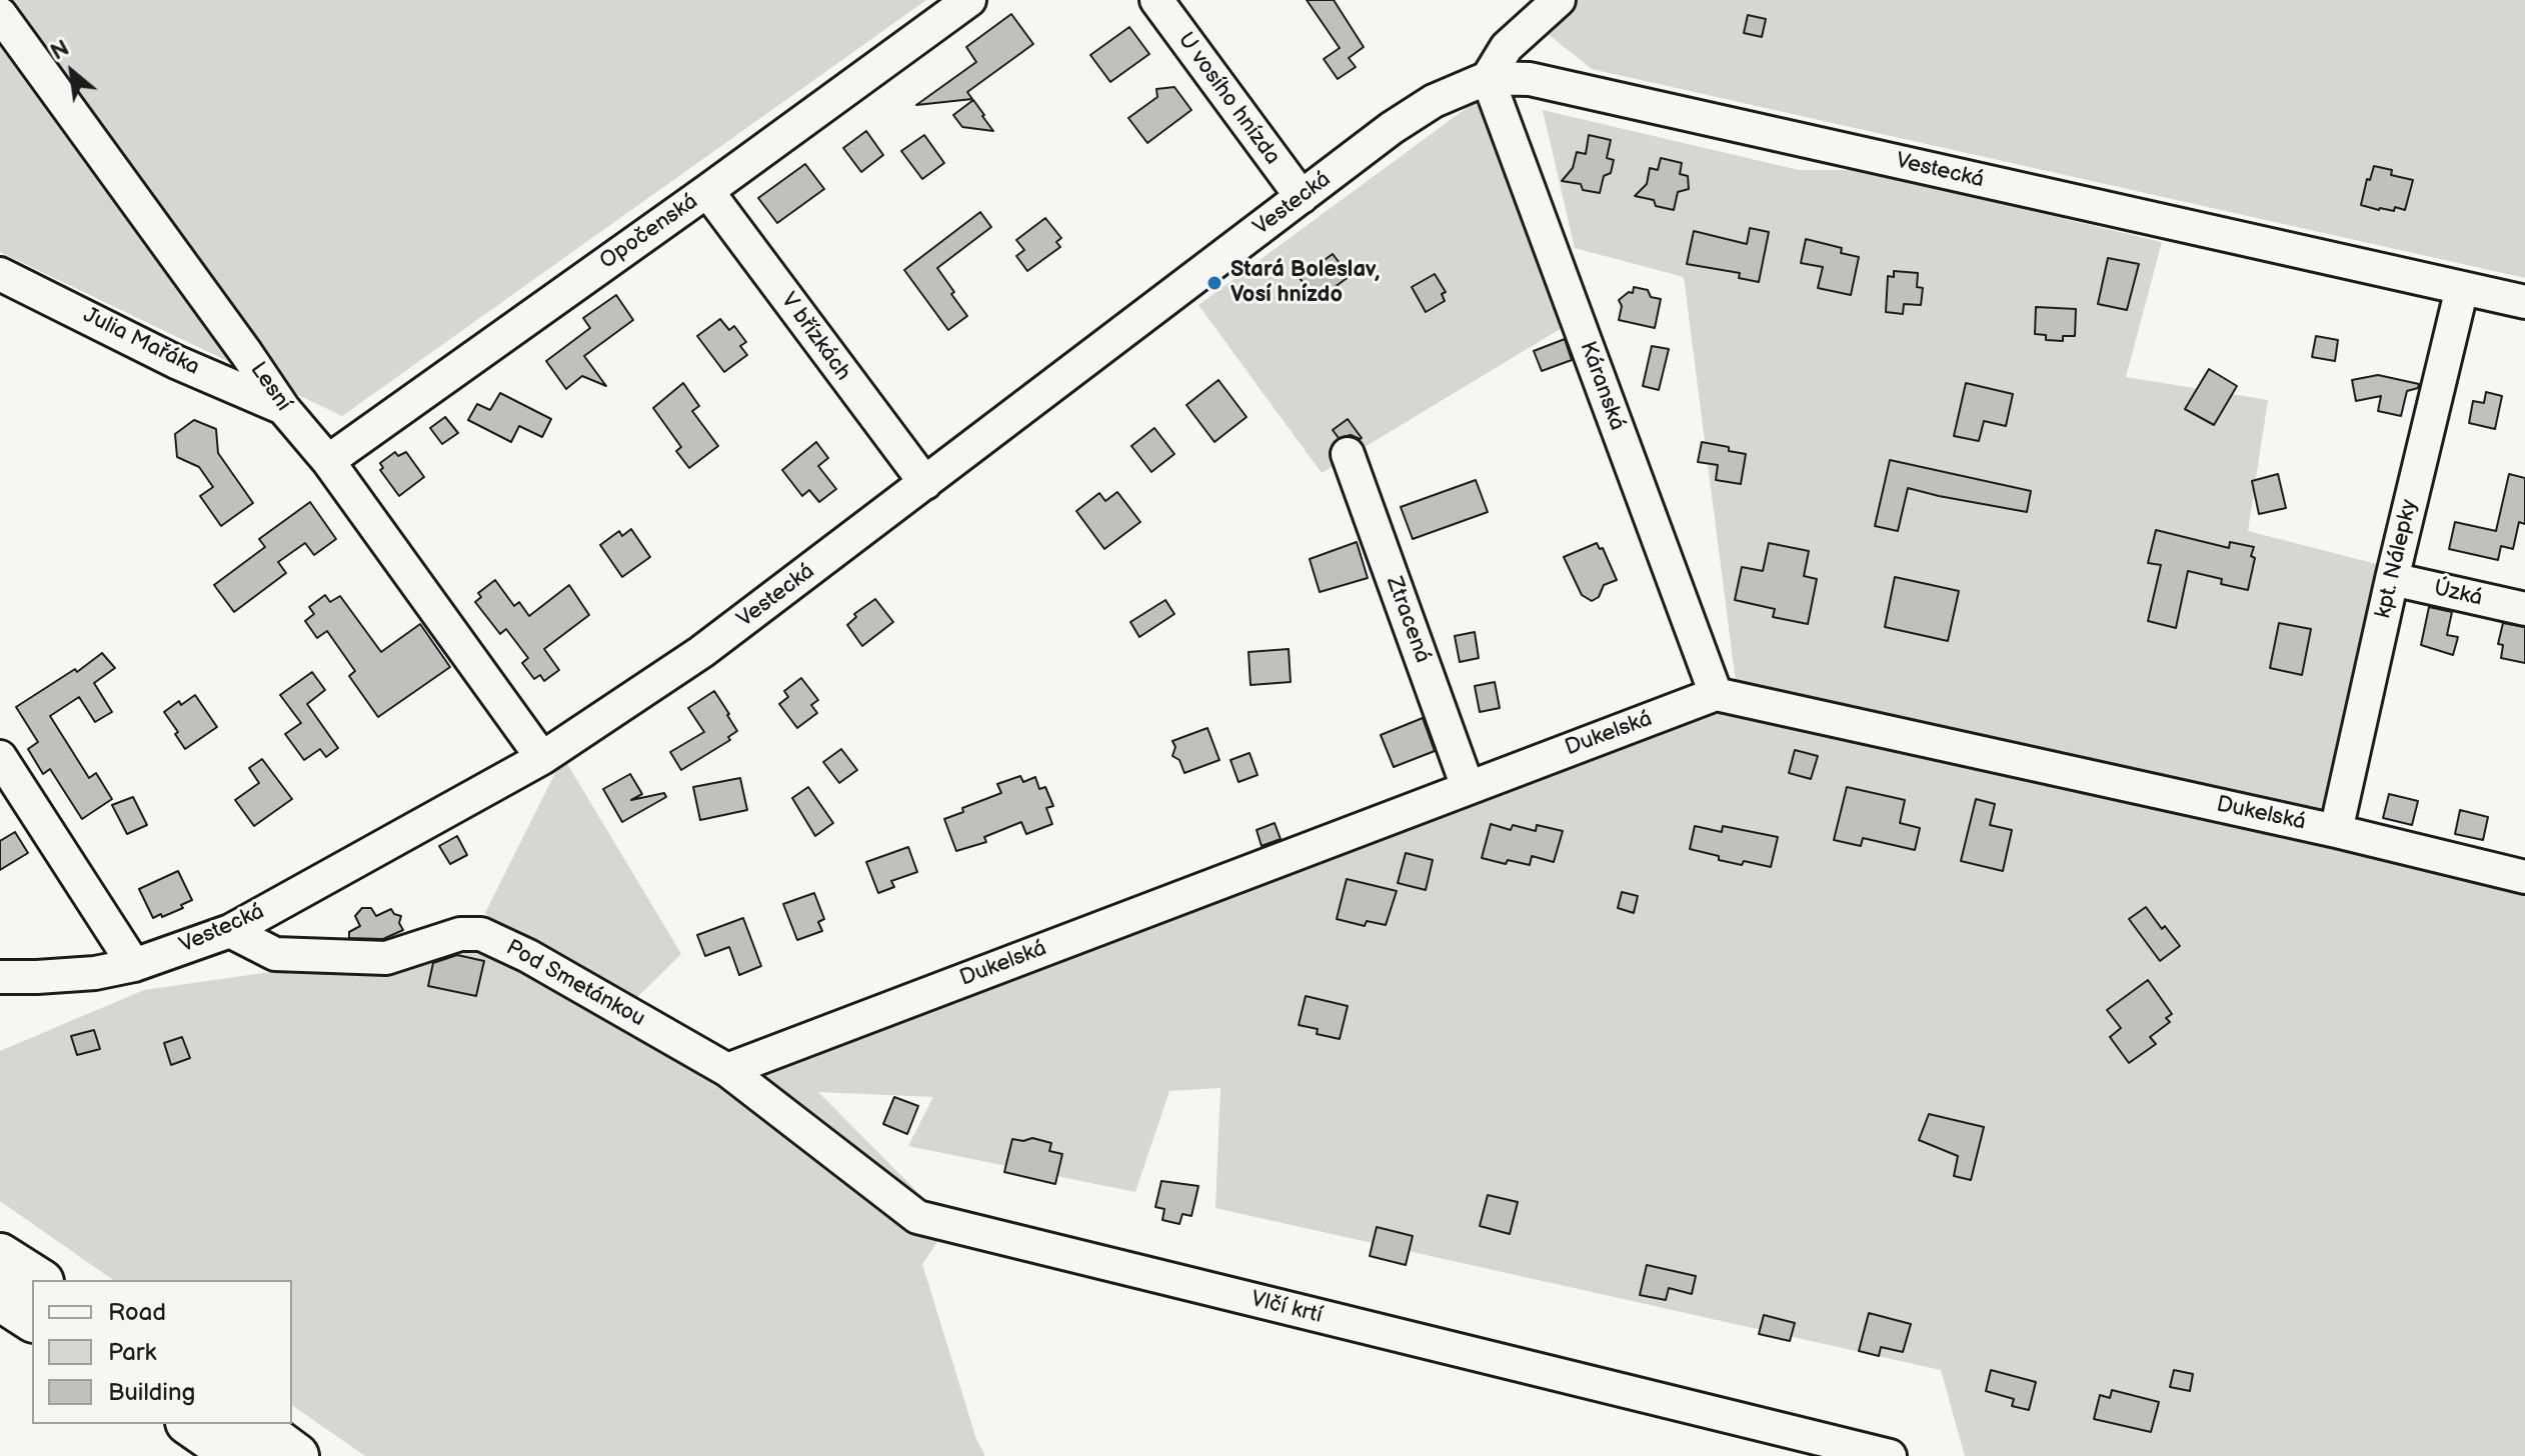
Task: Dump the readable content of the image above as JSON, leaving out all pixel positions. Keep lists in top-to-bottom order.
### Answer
{
  "streets": {
    "street": [
      "U vosího hnízda",
      "Vestecká",
      "Opočenská",
      "V břízkách",
      "Julia Mařáka",
      "Káranská",
      "Lesní",
      "kpt. Nálepky",
      "Úzká",
      "Ztracená",
      "Dukelská",
      "Pod Smetánkou",
      "Vlčí krtí"
    ]
  },
  "crossings": [
    ["U vosího hnízda", "Vestecká"],
    ["Vestecká", "V břízkách"],
    ["Vestecká", "Káranská"],
    ["Vestecká", "Lesní"],
    ["Vestecká", "kpt. Nálepky"],
    ["Vestecká", "Pod Smetánkou"],
    ["Opočenská", "V břízkách"],
    ["Opočenská", "Lesní"],
    ["Julia Mařáka", "Lesní"],
    ["Káranská", "Dukelská"],
    ["kpt. Nálepky", "Úzká"],
    ["kpt. Nálepky", "Dukelská"],
    ["Ztracená", "Dukelská"],
    ["Dukelská", "Pod Smetánkou"],
    ["Dukelská", "Vlčí krtí"],
    ["Pod Smetánkou", "Vlčí krtí"]
  ],
  "places": ["Stará Boleslav, Vosí hnízdo"],
  "legend": ["Road", "Park", "Building"],
  "north": "top left"
}
